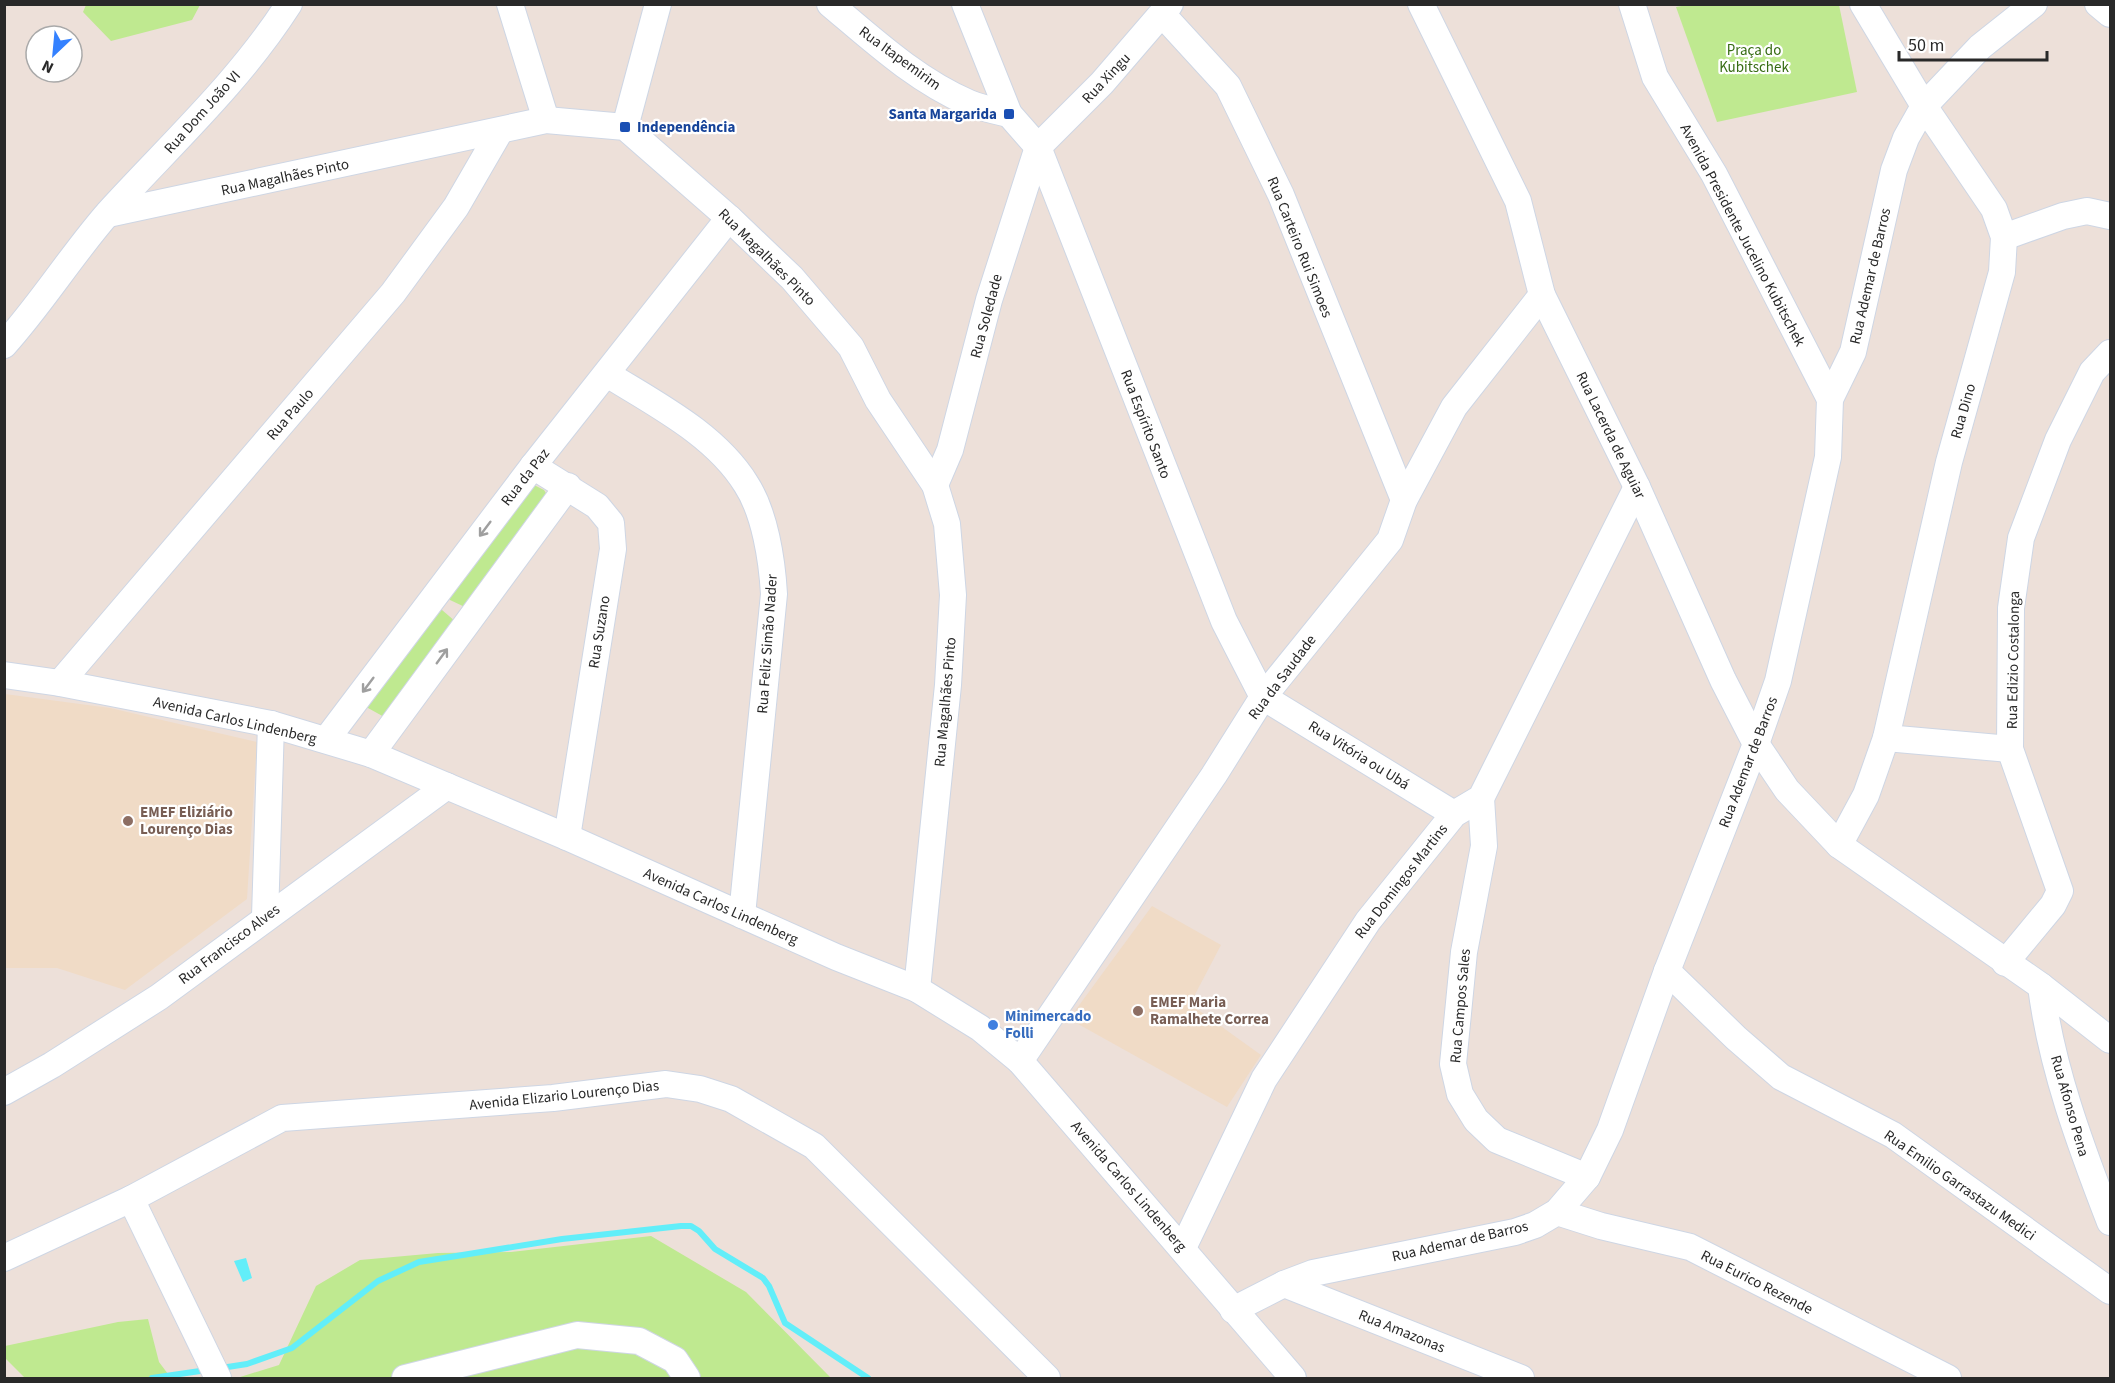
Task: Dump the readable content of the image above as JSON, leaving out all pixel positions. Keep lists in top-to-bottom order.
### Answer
{
  "streets": {
    "street": [
      "Rua Itapemirim",
      "Rua Xingu",
      "Rua Dom João VI",
      "Rua Magalhães Pinto",
      "Avenida Presidente Jucelino Kubitschek",
      "Rua Carteiro Rui Simoes",
      "Rua Ademar de Barros",
      "Rua Soledade",
      "Rua Dino",
      "Rua Paulo",
      "Rua Espírito Santo",
      "Rua Lacerda de Aguiar",
      "Rua da Paz",
      "Rua Suzano",
      "Rua Feliz Simão Nader",
      "Rua Edizio Costalonga",
      "Rua da Saudade",
      "Avenida Carlos Lindenberg",
      "Rua Vitória ou Ubá",
      "Rua Domingos Martins",
      "Rua Francisco Alves",
      "Rua Campos Sales",
      "Avenida Elizario Lourenço Dias",
      "Rua Afonso Pena",
      "Rua Emilio Garrastazu Medici",
      "Rua Eurico Rezende",
      "Rua Amazonas"
    ]
  },
  "crossings": [
    ["Rua Itapemirim", "Rua Espírito Santo"],
    ["Rua Xingu", "Rua Carteiro Rui Simoes"],
    ["Rua Xingu", "Rua Soledade"],
    ["Rua Xingu", "Rua Espírito Santo"],
    ["Rua Dom João VI", "Rua Magalhães Pinto"],
    ["Rua Magalhães Pinto", "Rua Soledade"],
    ["Rua Magalhães Pinto", "Rua Paulo"],
    ["Rua Magalhães Pinto", "Rua da Paz"],
    ["Rua Magalhães Pinto", "Avenida Carlos Lindenberg"],
    ["Avenida Presidente Jucelino Kubitschek", "Rua Ademar de Barros"],
    ["Rua Carteiro Rui Simoes", "Rua da Saudade"],
    ["Rua Ademar de Barros", "Rua Dino"],
    ["Rua Ademar de Barros", "Rua Lacerda de Aguiar"],
    ["Rua Ademar de Barros", "Avenida Carlos Lindenberg"],
    ["Rua Ademar de Barros", "Rua Campos Sales"],
    ["Rua Ademar de Barros", "Rua Emilio Garrastazu Medici"],
    ["Rua Ademar de Barros", "Rua Eurico Rezende"],
    ["Rua Ademar de Barros", "Rua Amazonas"],
    ["Rua Soledade", "Rua Espírito Santo"],
    ["Rua Dino", "Rua Lacerda de Aguiar"],
    ["Rua Paulo", "Avenida Carlos Lindenberg"],
    ["Rua Espírito Santo", "Rua da Saudade"],
    ["Rua Espírito Santo", "Rua Vitória ou Ubá"],
    ["Rua Lacerda de Aguiar", "Rua da Saudade"],
    ["Rua da Paz", "Rua Suzano"],
    ["Rua da Paz", "Rua Feliz Simão Nader"],
    ["Rua da Paz", "Avenida Carlos Lindenberg"],
    ["Rua Suzano", "Avenida Carlos Lindenberg"],
    ["Rua Feliz Simão Nader", "Avenida Carlos Lindenberg"],
    ["Rua da Saudade", "Avenida Carlos Lindenberg"],
    ["Rua da Saudade", "Rua Vitória ou Ubá"],
    ["Avenida Carlos Lindenberg", "Rua Domingos Martins"],
    ["Avenida Carlos Lindenberg", "Rua Francisco Alves"],
    ["Rua Vitória ou Ubá", "Rua Domingos Martins"],
    ["Rua Domingos Martins", "Rua Campos Sales"]
  ],
  "parks": ["Praça do Kubitschek"],
  "places": {
    "transit": ["Santa Margarida", "Independência"],
    "other": ["EMEF Eliziário Lourenço Dias", "EMEF Maria Ramalhete Correa", "Minimercado Folli"]
  },
  "scale_bar": "50 m",
  "north": "bottom left"
}
